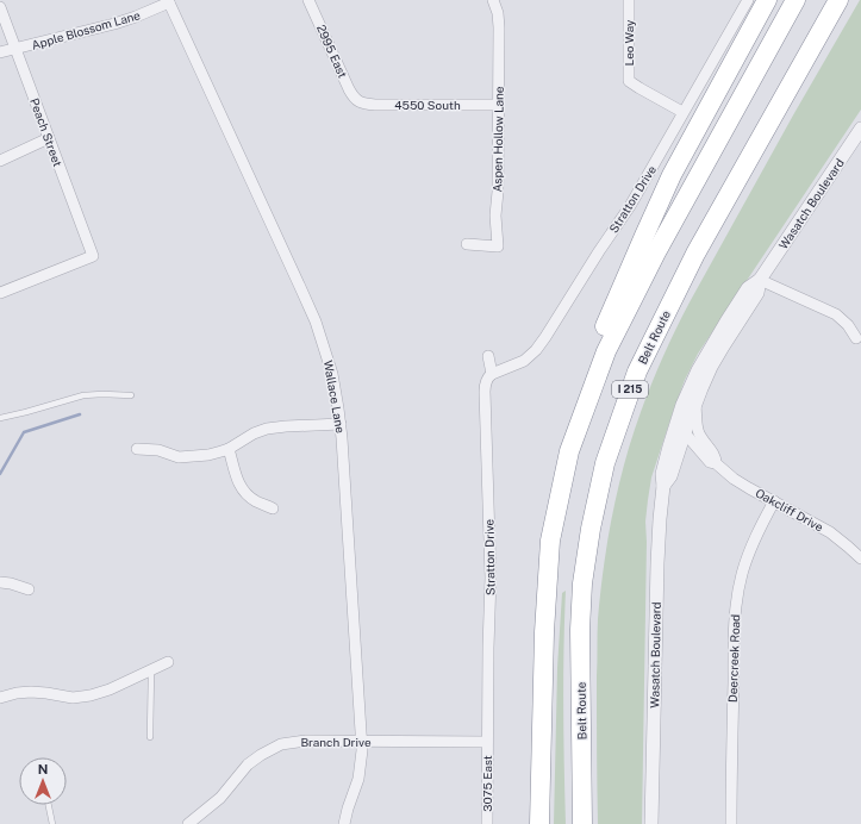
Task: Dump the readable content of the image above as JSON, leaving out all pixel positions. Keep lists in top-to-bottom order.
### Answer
{
  "streets": {
    "highway": ["Belt Route", "I 215"],
    "street": [
      "Apple Blossom Lane",
      "Leo Way",
      "2995 East",
      "4550 South",
      "Peach Street",
      "Aspen Hollow Lane",
      "Stratton Drive",
      "Wasatch Boulevard",
      "Wallace Lane",
      "Oakcliff Drive",
      "Deercreek Road",
      "Branch Drive",
      "3075 East"
    ]
  },
  "crossings": [
    ["Apple Blossom Lane", "Peach Street"],
    ["Apple Blossom Lane", "Wallace Lane"],
    ["Leo Way", "Stratton Drive"],
    ["2995 East", "4550 South"],
    ["4550 South", "Aspen Hollow Lane"],
    ["Stratton Drive", "Branch Drive"],
    ["Stratton Drive", "3075 East"],
    ["Wasatch Boulevard", "Oakcliff Drive"],
    ["Wallace Lane", "Branch Drive"],
    ["Oakcliff Drive", "Deercreek Road"],
    ["Branch Drive", "3075 East"]
  ],
  "north": "top"
}
